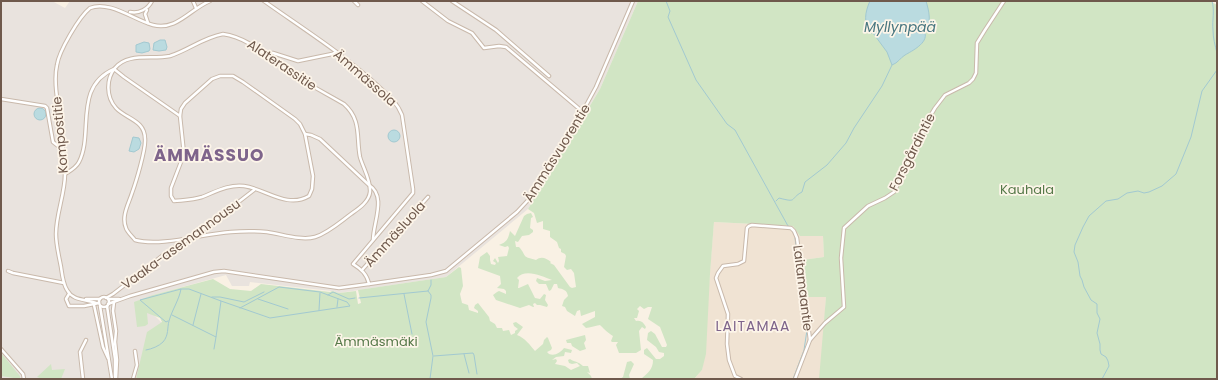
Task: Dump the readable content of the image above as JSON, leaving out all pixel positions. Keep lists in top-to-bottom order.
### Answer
{
  "streets": {
    "street": [
      "Alaterassitie",
      "Ämmässola",
      "Kompostitie",
      "Forsgårdintie",
      "Ämmäsvuorentie",
      "Ämmäsluola",
      "Vaaka-asemannousu",
      "Laitamaantie"
    ]
  },
  "crossings": [
    ["Alaterassitie", "Kompostitie"],
    ["Ämmässola", "Ämmäsluola"],
    ["Kompostitie", "Ämmäsvuorentie"],
    ["Forsgårdintie", "Laitamaantie"]
  ],
  "districts": ["ÄMMÄSSUO", "LAITAMAA"],
  "water": ["Myllynpää"],
  "parks": ["Kauhala", "Ämmäsmäki"]
}
